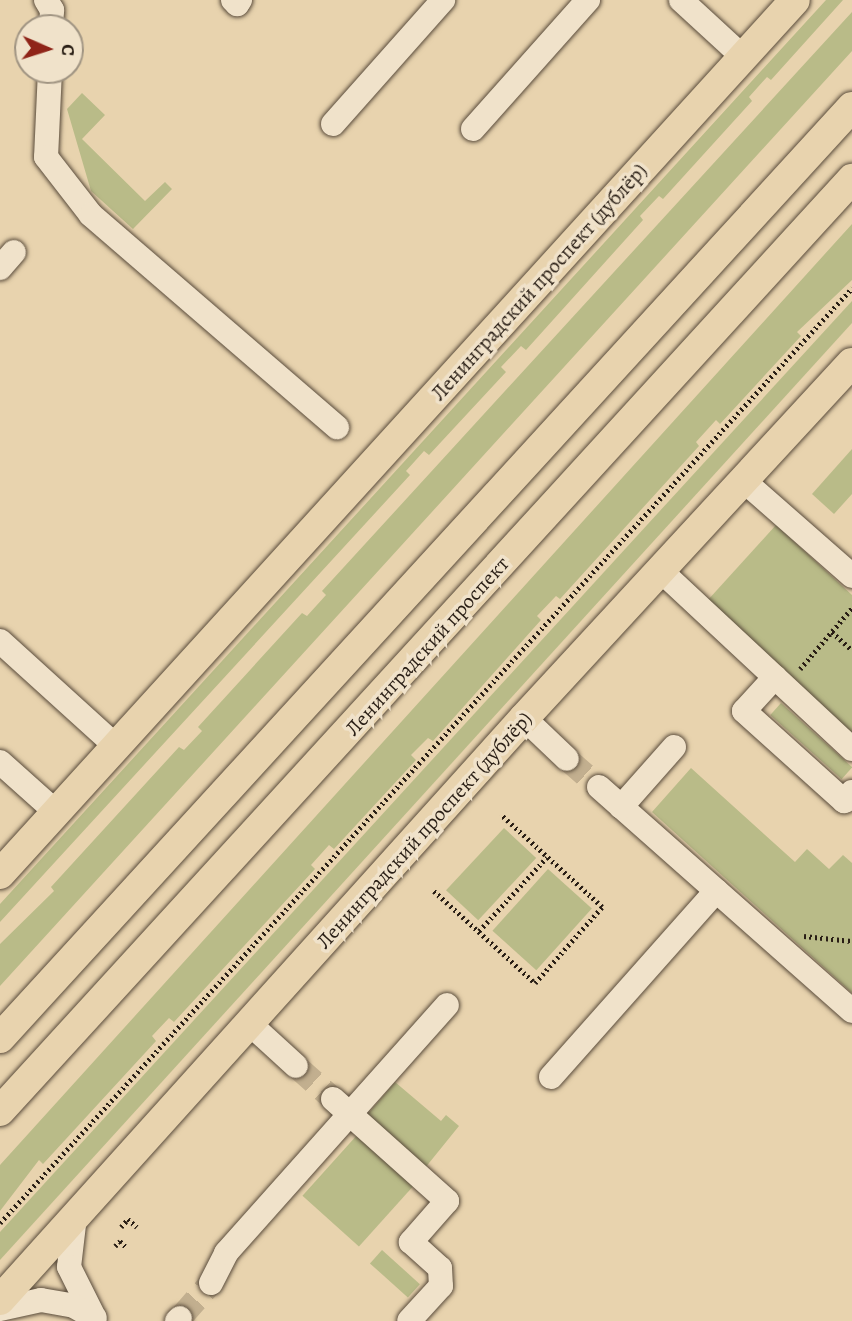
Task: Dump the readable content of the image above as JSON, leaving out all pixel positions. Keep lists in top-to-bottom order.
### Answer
{
  "streets": {
    "main road": ["Ленинградский проспект (дублёр)", "Ленинградский проспект"]
  },
  "north": "right"
}
